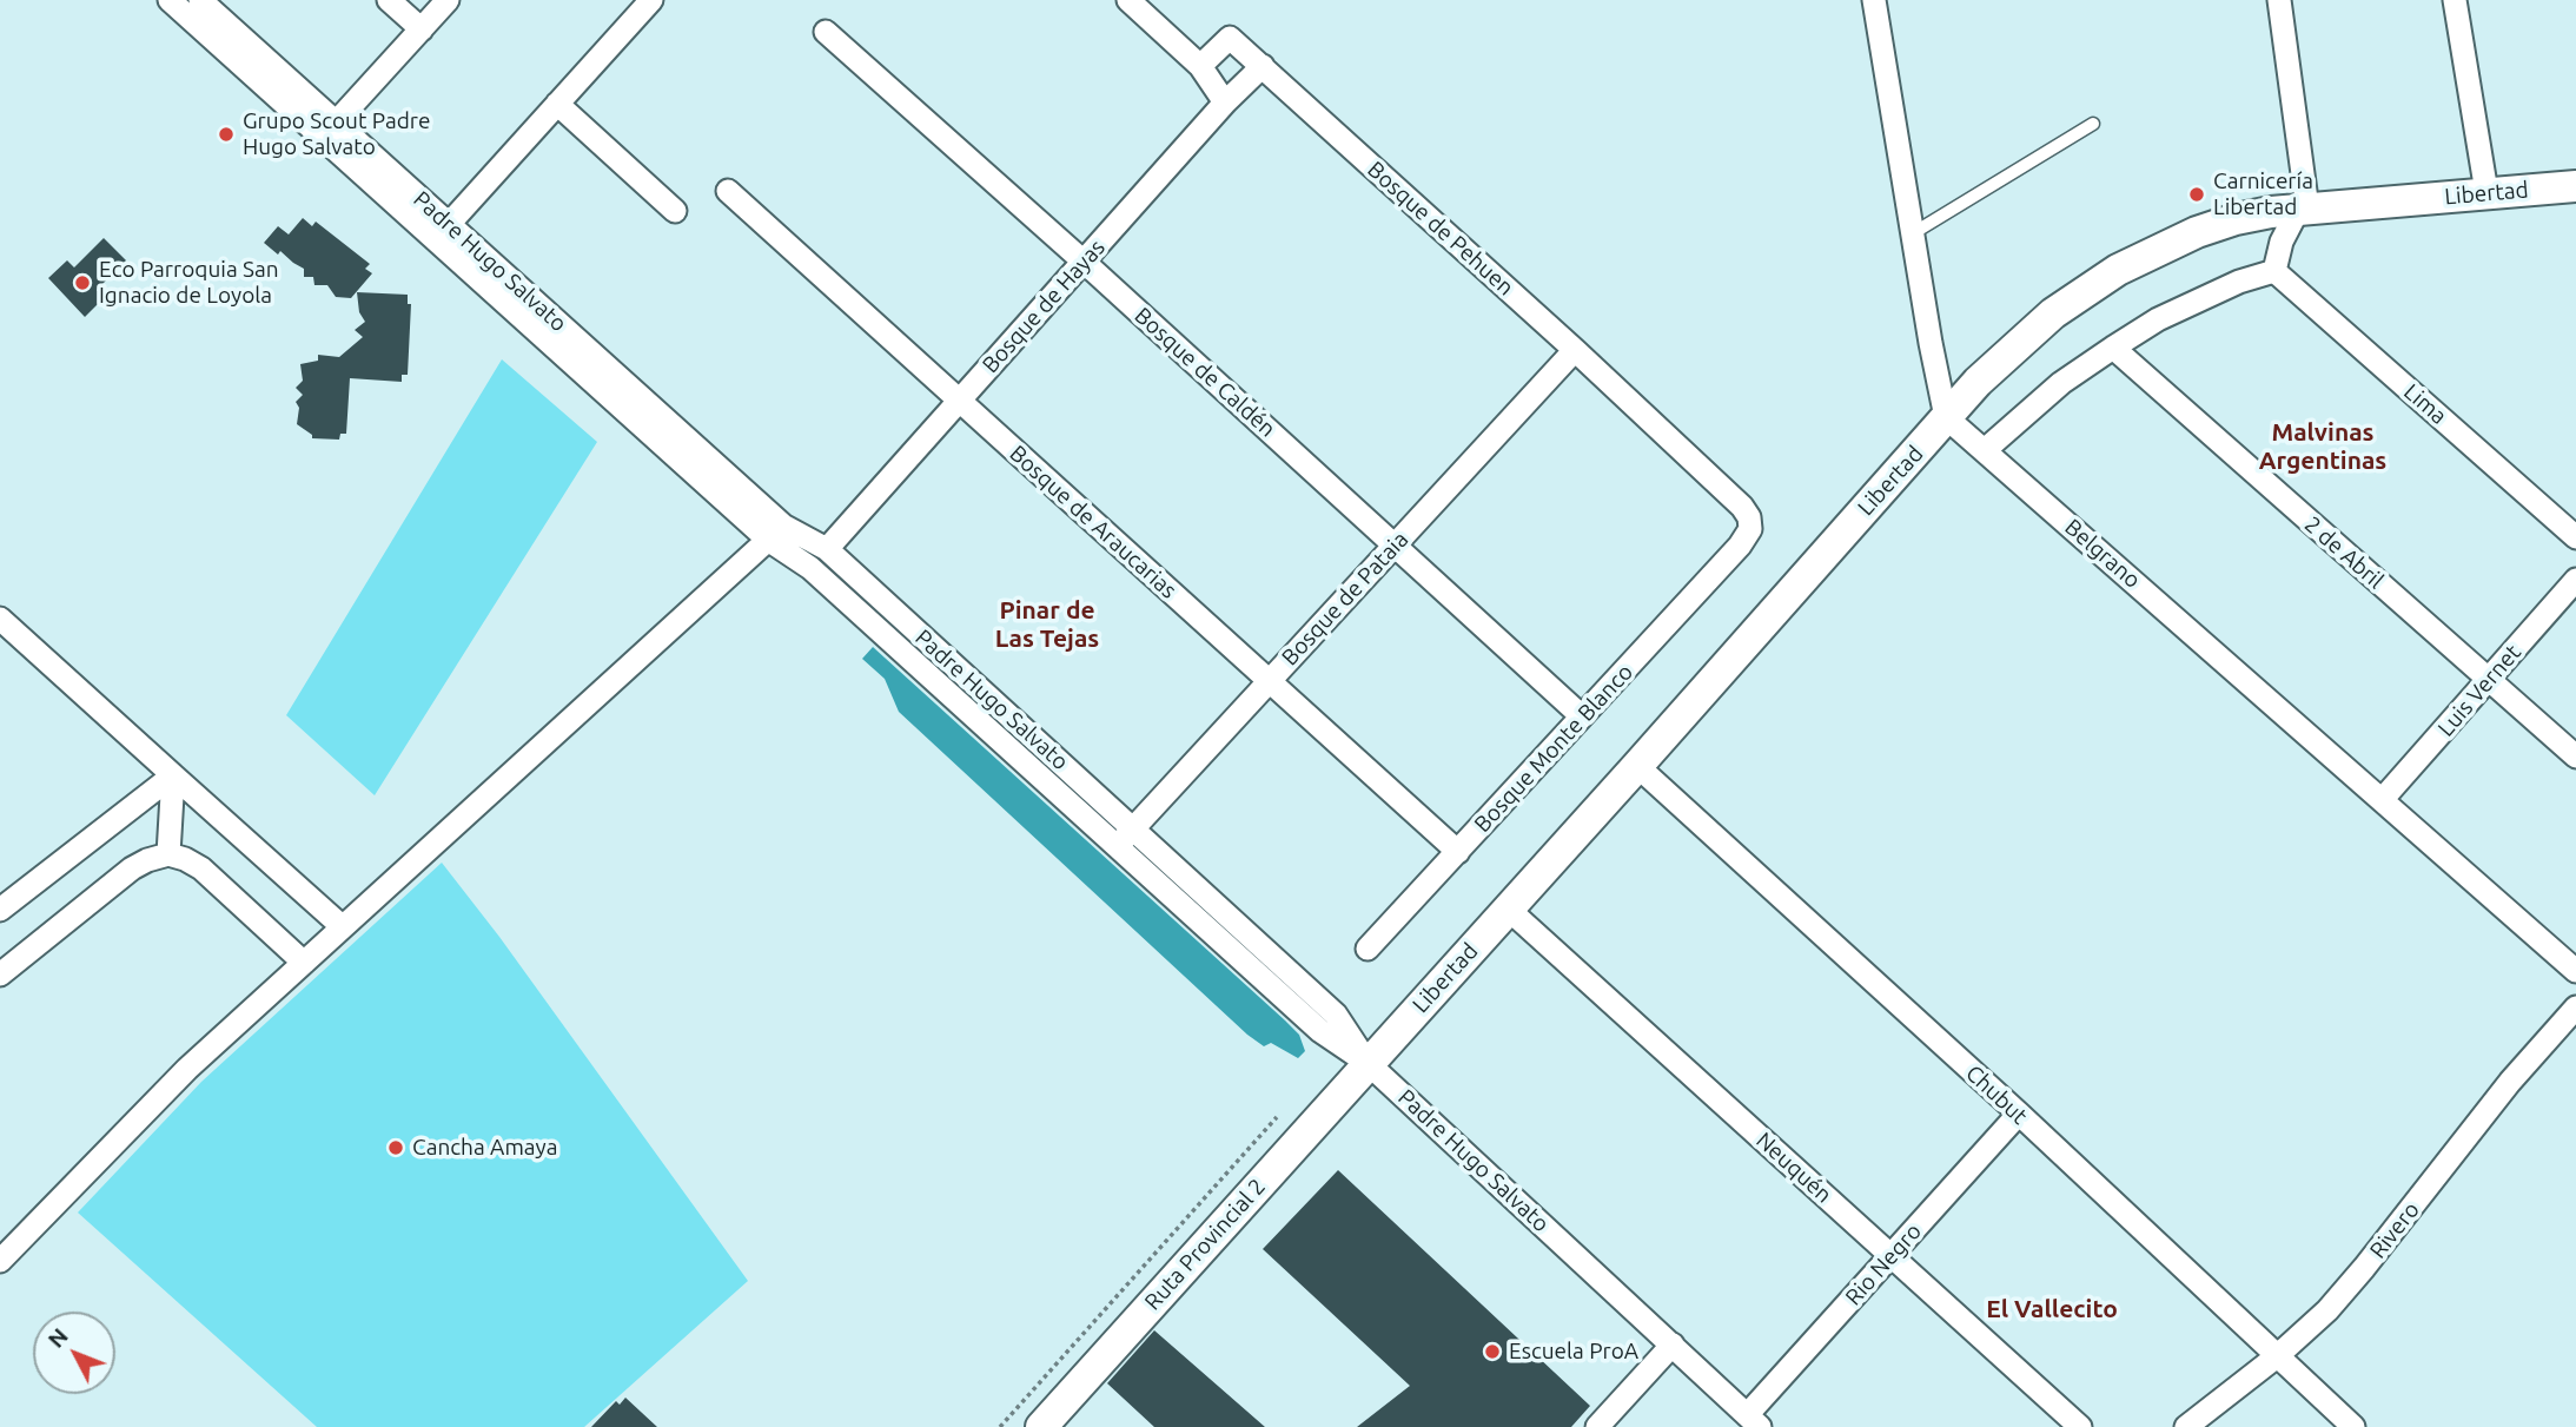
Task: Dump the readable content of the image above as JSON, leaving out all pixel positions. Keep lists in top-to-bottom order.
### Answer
{
  "streets": {
    "main road": ["Libertad", "Ruta Provincial 2"],
    "street": [
      "Bosque de Pehuen",
      "Padre Hugo Salvato",
      "Bosque de Hayas",
      "Bosque de Caldén",
      "Lima",
      "Bosque de Araucarias",
      "2 de Abril",
      "Belgrano",
      "Bosque de Pataia",
      "Luis Vernet",
      "Bosque Monte Blanco",
      "Chubut",
      "Neuquén",
      "Rivero",
      "Rio Negro"
    ]
  },
  "crossings": [
    ["Libertad", "Padre Hugo Salvato"],
    ["Libertad", "Belgrano"],
    ["Libertad", "Chubut"],
    ["Libertad", "Neuquén"],
    ["Libertad", "Ruta Provincial 2"],
    ["Bosque de Pehuen", "Bosque de Hayas"],
    ["Bosque de Pehuen", "Bosque de Pataia"],
    ["Bosque de Pehuen", "Bosque Monte Blanco"],
    ["Padre Hugo Salvato", "Bosque de Hayas"],
    ["Padre Hugo Salvato", "Bosque de Pataia"],
    ["Padre Hugo Salvato", "Ruta Provincial 2"],
    ["Padre Hugo Salvato", "Rio Negro"],
    ["Bosque de Hayas", "Bosque de Caldén"],
    ["Bosque de Hayas", "Bosque de Araucarias"],
    ["Bosque de Caldén", "Bosque de Pataia"],
    ["Bosque de Caldén", "Bosque Monte Blanco"],
    ["Bosque de Araucarias", "Bosque de Pataia"],
    ["Bosque de Araucarias", "Bosque Monte Blanco"],
    ["2 de Abril", "Luis Vernet"],
    ["Belgrano", "Luis Vernet"],
    ["Chubut", "Rivero"],
    ["Chubut", "Rio Negro"],
    ["Neuquén", "Rio Negro"]
  ],
  "districts": ["Malvinas Argentinas", "Pinar de Las Tejas", "El Vallecito"],
  "places": [
    "Grupo Scout Padre Hugo Salvato",
    "Carnicería Libertad",
    "Eco Parroquia San Ignacio de Loyola",
    "Cancha Amaya",
    "Escuela ProA"
  ],
  "north": "top left"
}
